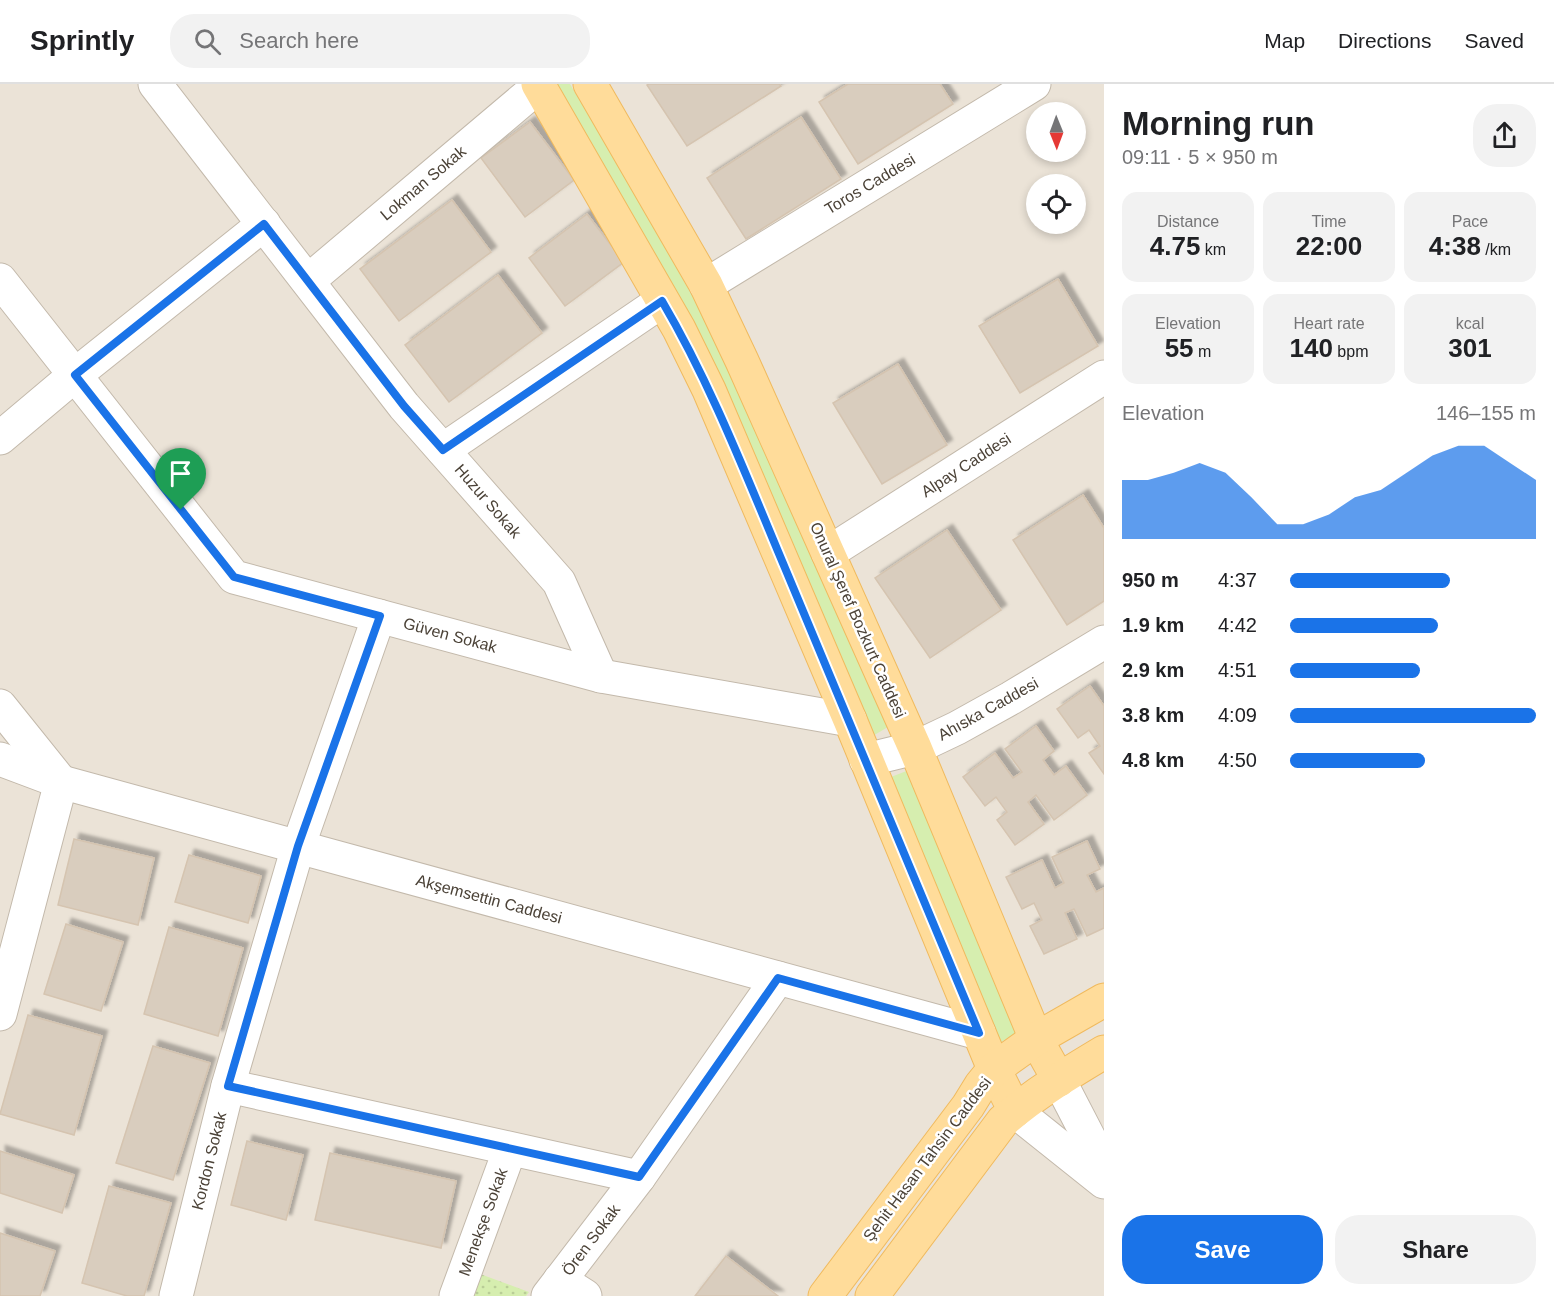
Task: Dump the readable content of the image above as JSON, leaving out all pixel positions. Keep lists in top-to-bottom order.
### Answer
{
  "streets": {
    "main road": ["Onural Şeref Bozkurt Caddesi", "Şehit Hasan Tahsin Caddesi"],
    "street": [
      "Lokman Sokak",
      "Toros Caddesi",
      "Alpay Caddesi",
      "Huzur Sokak",
      "Güven Sokak",
      "Ahıska Caddesi",
      "Akşemsettin Caddesi",
      "Kordon Sokak",
      "Menekşe Sokak",
      "Ören Sokak"
    ]
  },
  "crossings": [
    ["Lokman Sokak", "Huzur Sokak"],
    ["Toros Caddesi", "Onural Şeref Bozkurt Caddesi"],
    ["Alpay Caddesi", "Onural Şeref Bozkurt Caddesi"],
    ["Huzur Sokak", "Güven Sokak"],
    ["Onural Şeref Bozkurt Caddesi", "Ahıska Caddesi"],
    ["Onural Şeref Bozkurt Caddesi", "Şehit Hasan Tahsin Caddesi"],
    ["Güven Sokak", "Kordon Sokak"],
    ["Akşemsettin Caddesi", "Kordon Sokak"],
    ["Akşemsettin Caddesi", "Ören Sokak"]
  ],
  "north": "bottom",
  "page": {
    "header": "Sprintly",
    "search": "Search here",
    "nav": ["Map", "Directions", "Saved"],
    "heading": ["Morning run", "09:11 · 5 × 950 m"],
    "stats": [
      ["Distance", "4.75 km"],
      ["Time", "22:00"],
      ["Pace", "4:38 /km"],
      ["Elevation", "55 m"],
      ["Heart rate", "140 bpm"],
      ["kcal", "301"]
    ],
    "chart": ["Elevation", "146–155 m"],
    "list": [
      {
        "name": "950 m",
        "note": "4:37"
      },
      {
        "name": "1.9 km",
        "note": "4:42"
      },
      {
        "name": "2.9 km",
        "note": "4:51"
      },
      {
        "name": "3.8 km",
        "note": "4:09"
      },
      {
        "name": "4.8 km",
        "note": "4:50"
      }
    ],
    "buttons": ["Save", "Share"]
  }
}
